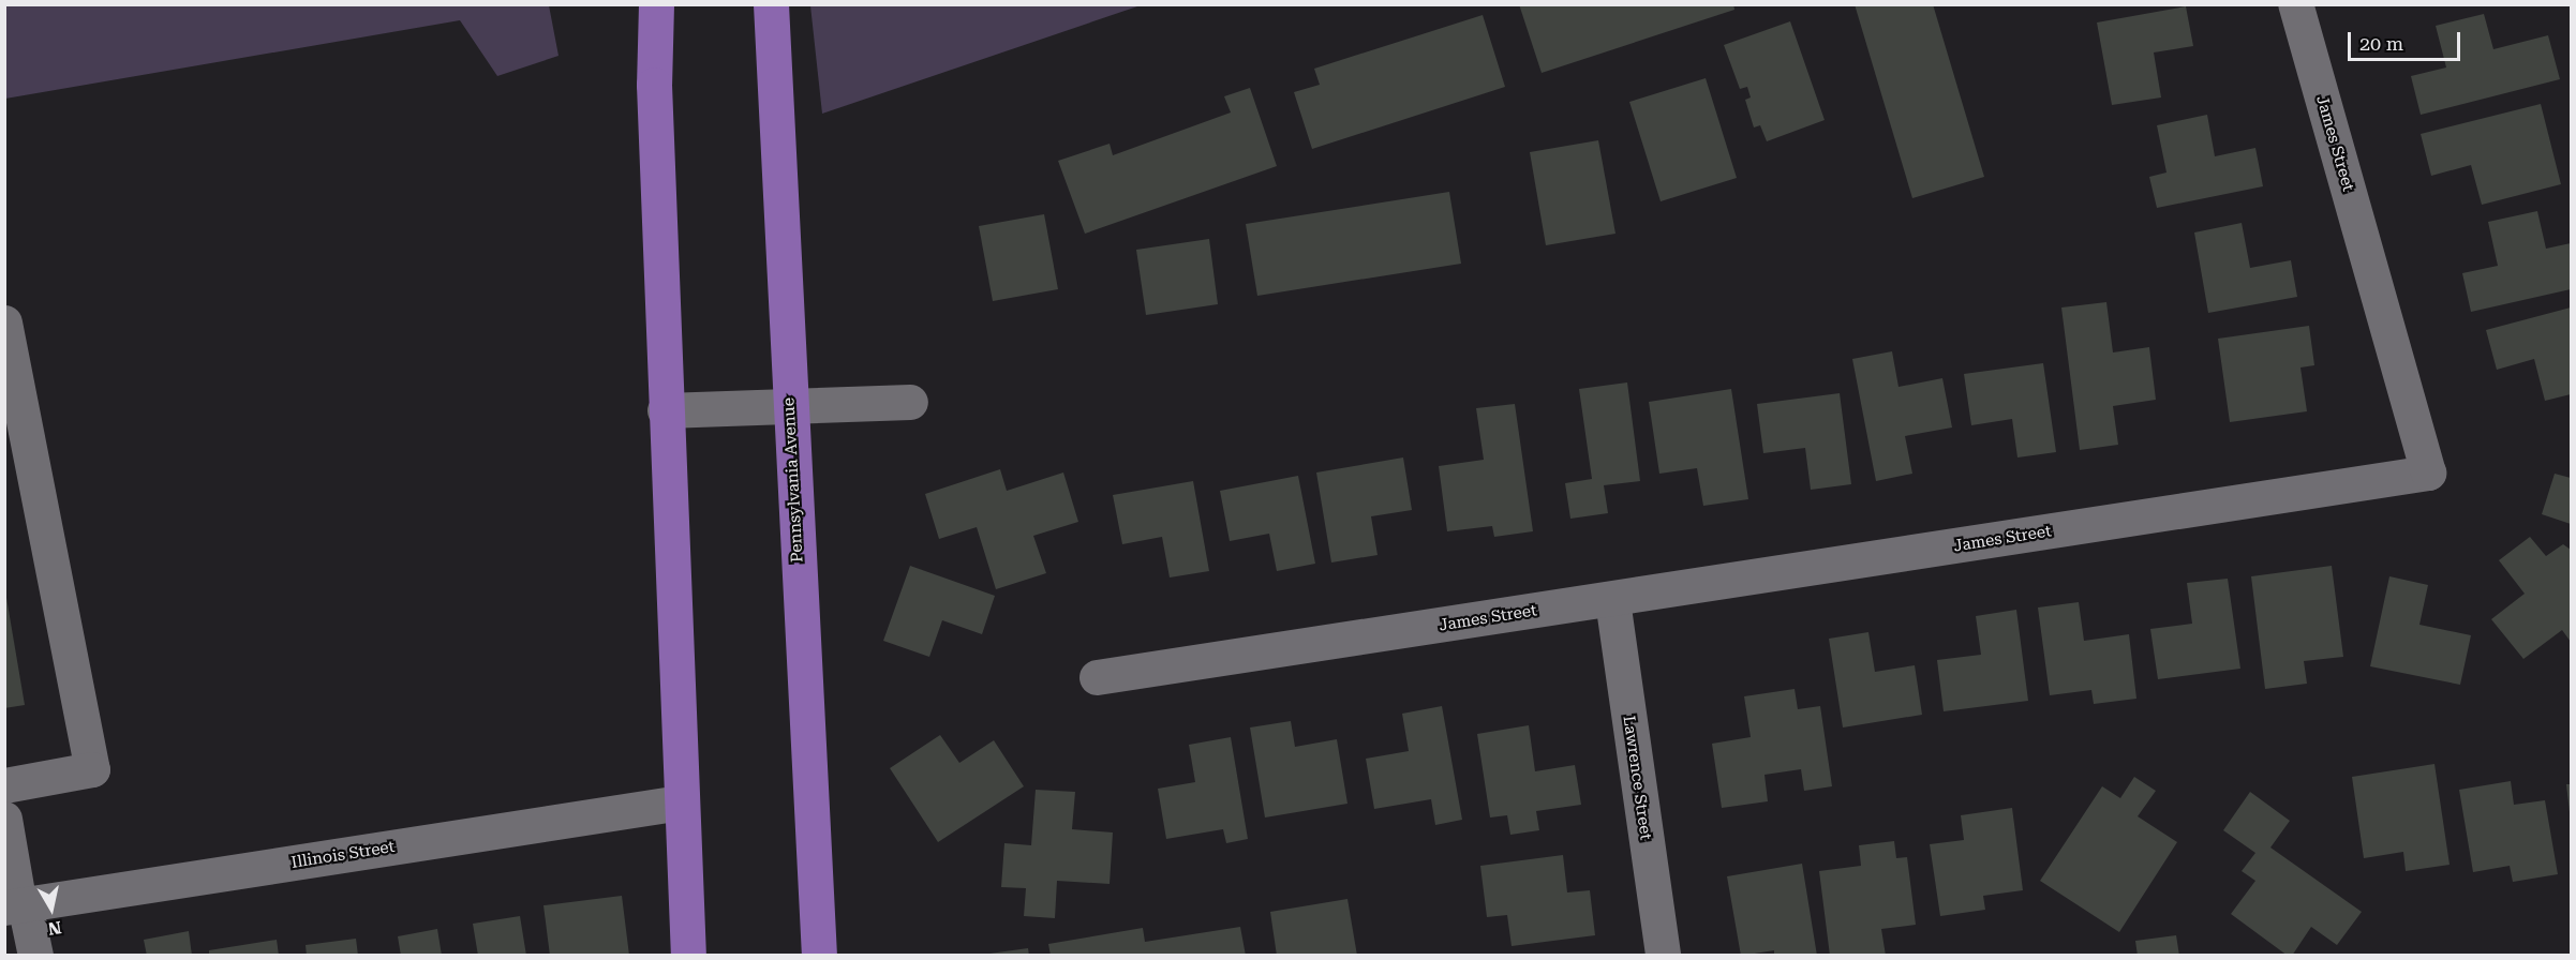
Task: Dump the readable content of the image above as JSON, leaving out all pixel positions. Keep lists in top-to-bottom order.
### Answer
{
  "streets": {
    "main road": ["Pennsylvania Avenue"],
    "street": ["James Street", "Lawrence Street", "Illinois Street"]
  },
  "crossings": [
    ["James Street", "Lawrence Street"]
  ],
  "scale_bar": "20 m",
  "north": "bottom"
}
